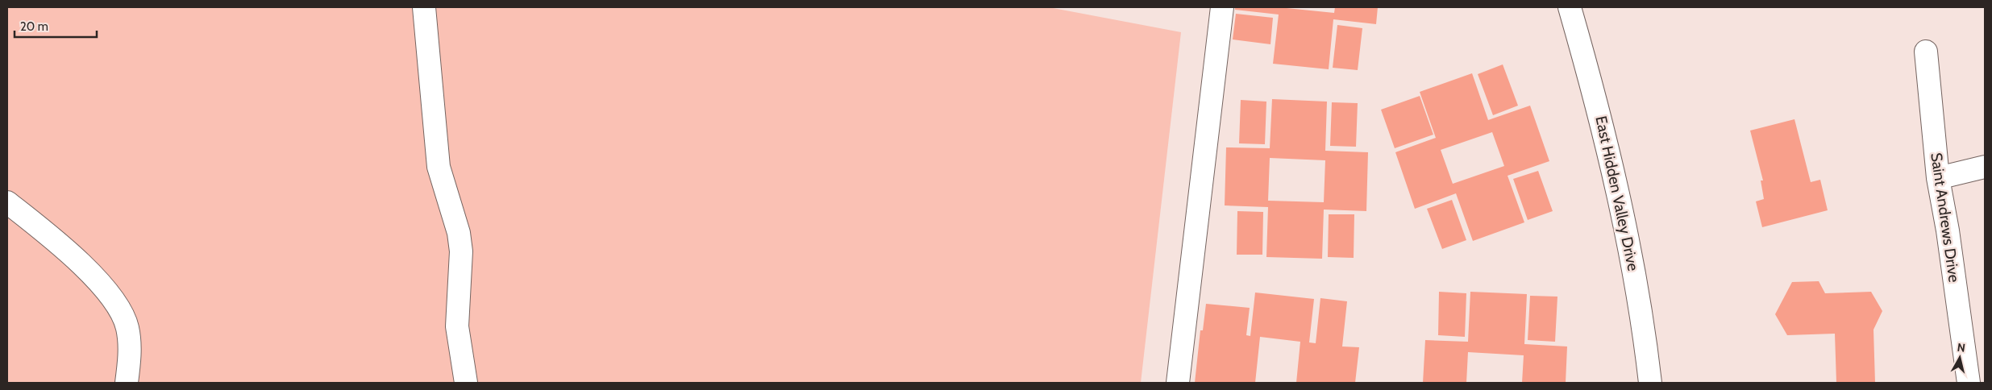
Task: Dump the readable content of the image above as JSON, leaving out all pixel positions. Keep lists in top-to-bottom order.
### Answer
{
  "streets": {
    "street": ["East Hidden Valley Drive", "Saint Andrews Drive"]
  },
  "scale_bar": "20 m",
  "north": "top"
}
